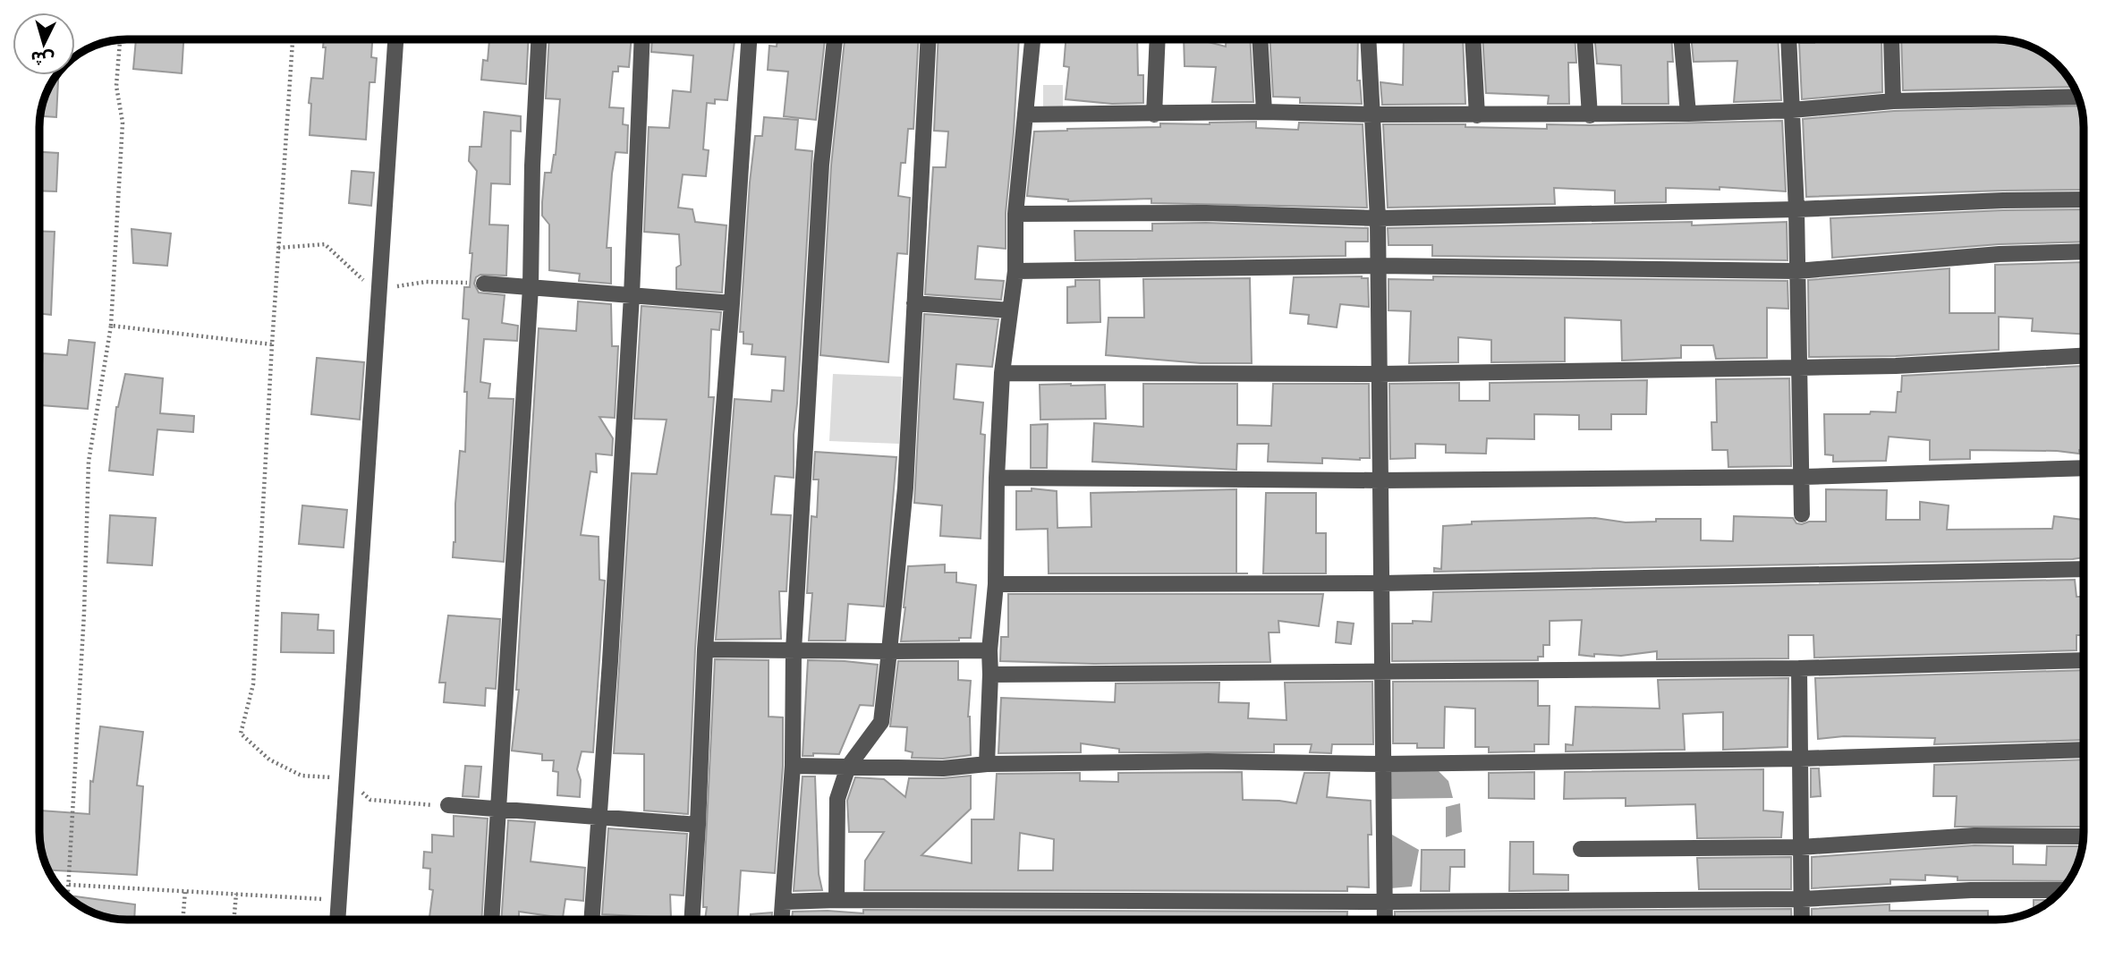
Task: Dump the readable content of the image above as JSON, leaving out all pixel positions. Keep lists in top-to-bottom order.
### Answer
{
  "north": "bottom"
}
